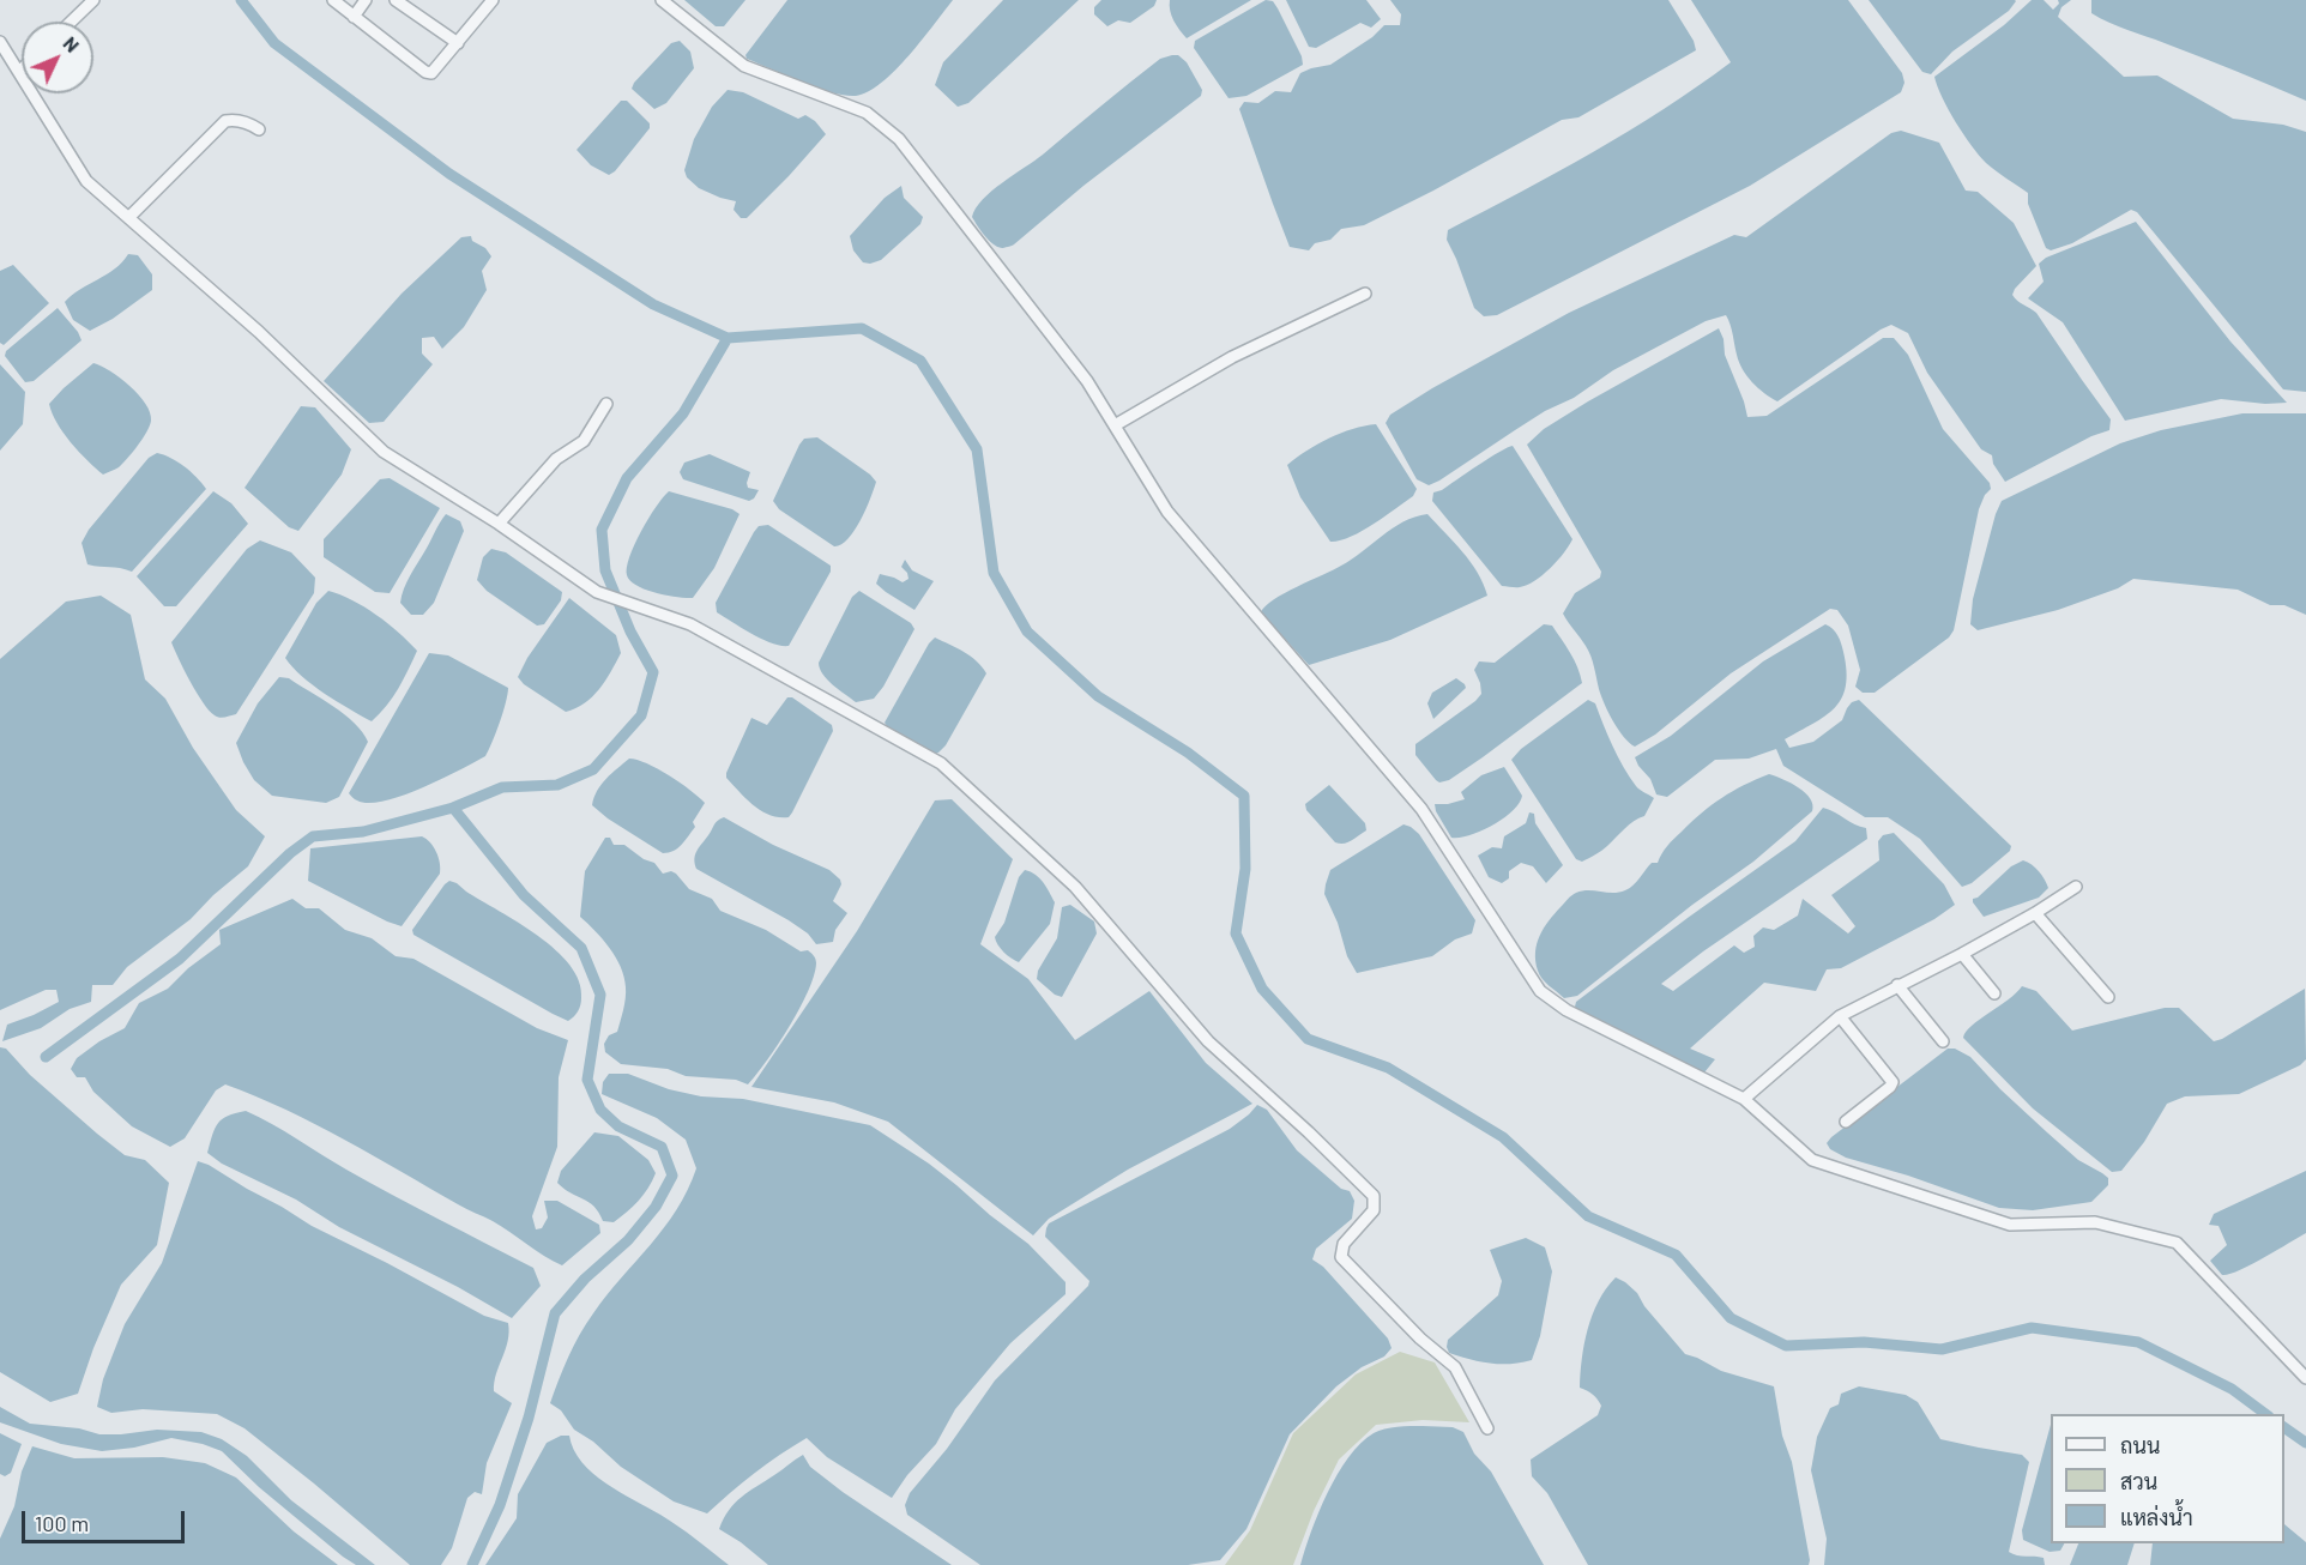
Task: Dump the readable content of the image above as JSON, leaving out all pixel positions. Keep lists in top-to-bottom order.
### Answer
{
  "legend": ["ถนน", "สวน", "แหล่งน้ำ"],
  "scale_bar": "100 m",
  "north": "top right"
}
